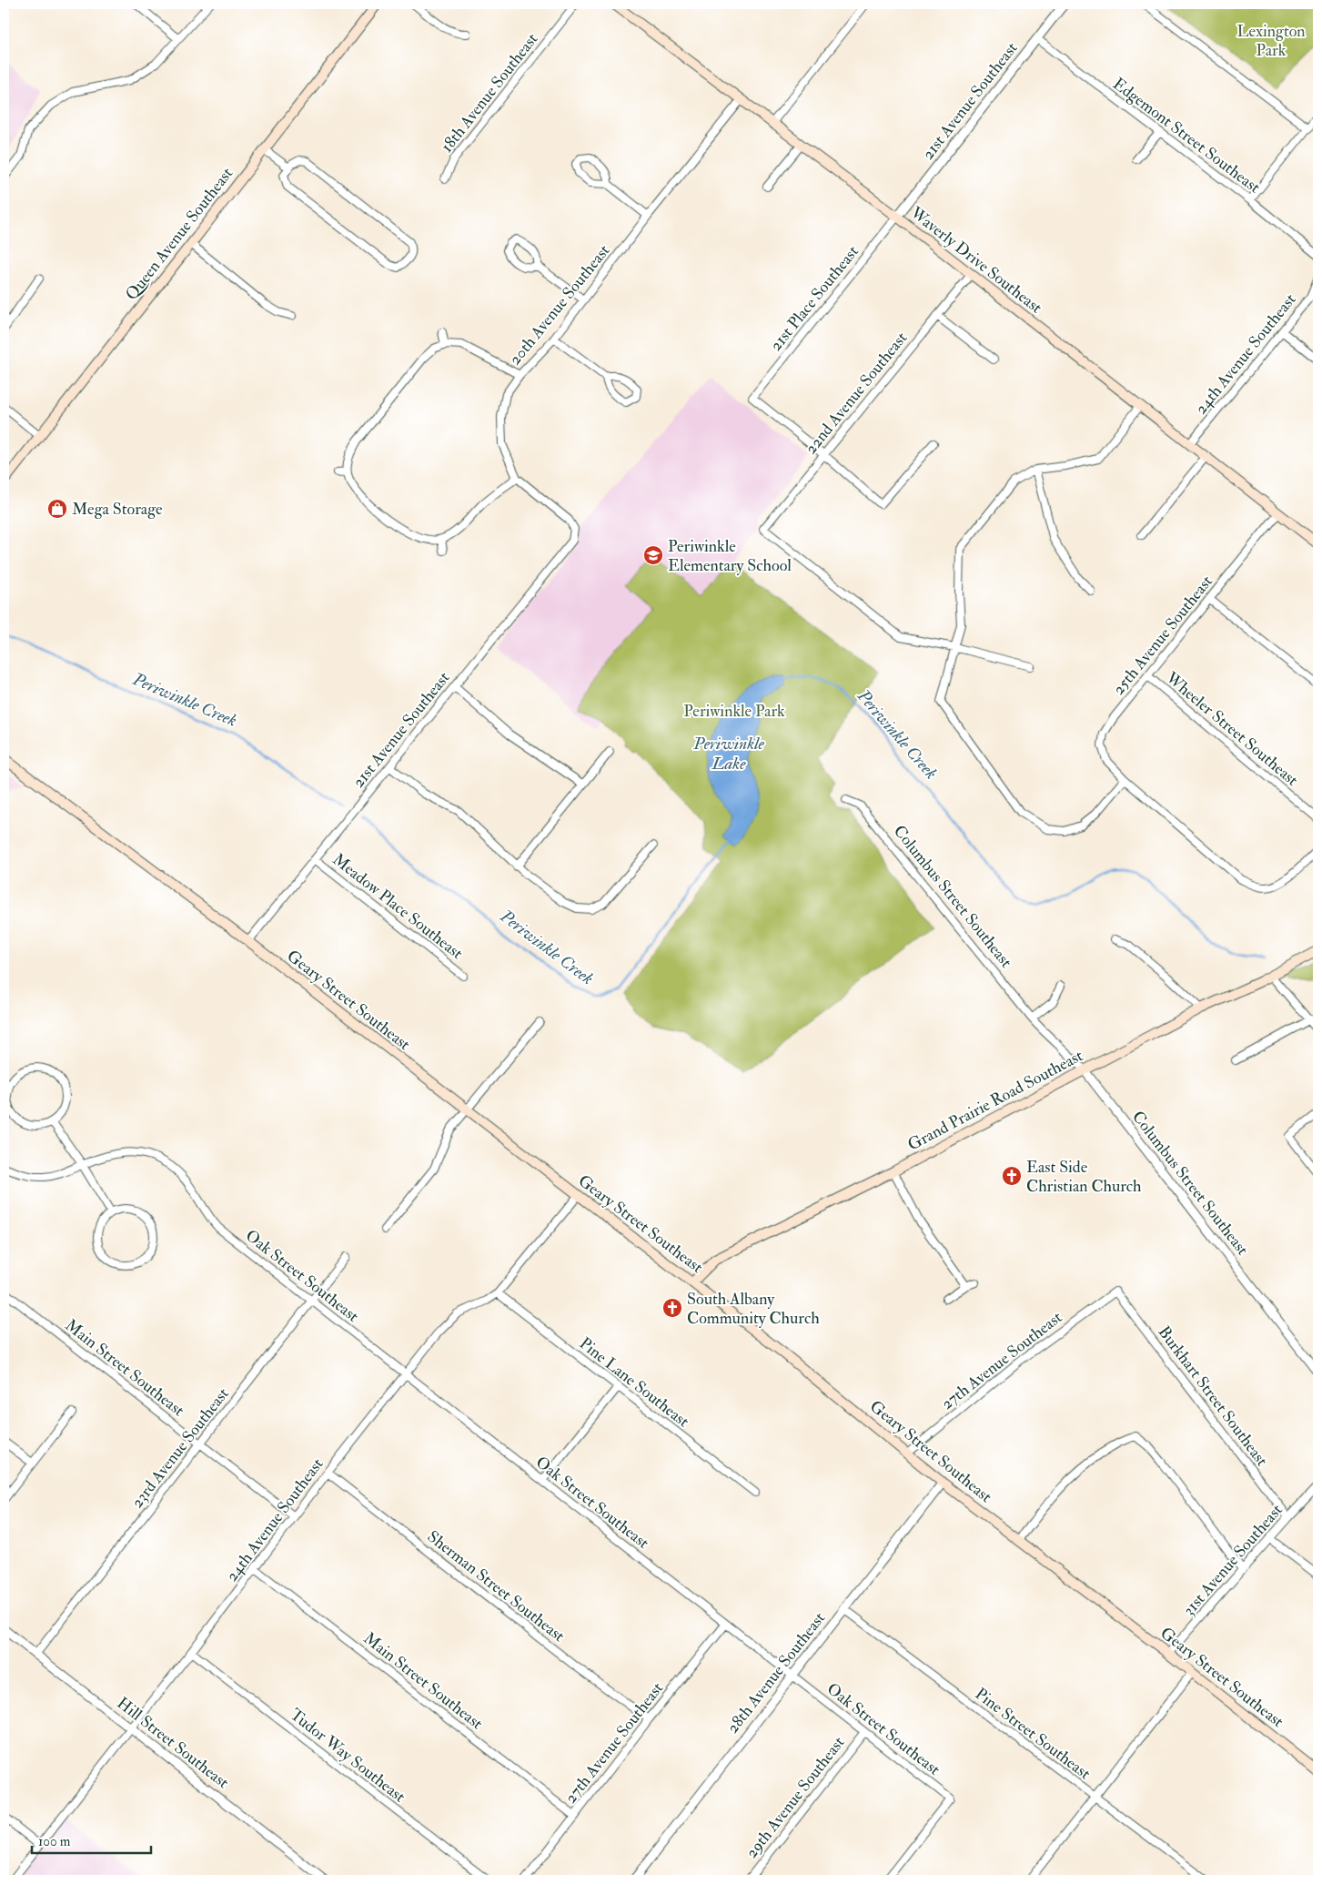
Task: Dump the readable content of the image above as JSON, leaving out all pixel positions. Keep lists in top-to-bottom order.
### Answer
{
  "streets": {
    "main road": [
      "Queen Avenue Southeast",
      "Waverly Drive Southeast",
      "Geary Street Southeast",
      "Grand Prairie Road Southeast"
    ],
    "street": [
      "18th Avenue Southeast",
      "21st Avenue Southeast",
      "Edgemont Street Southeast",
      "21st Place Southeast",
      "20th Avenue Southeast",
      "24th Avenue Southeast",
      "22nd Avenue Southeast",
      "25th Avenue Southeast",
      "Wheeler Street Southeast",
      "Columbus Street Southeast",
      "Meadow Place Southeast",
      "Oak Street Southeast",
      "27th Avenue Southeast",
      "Main Street Southeast",
      "Pine Lane Southeast",
      "Burkhart Street Southeast",
      "23rd Avenue Southeast",
      "31st Avenue Southeast",
      "Sherman Street Southeast",
      "28th Avenue Southeast",
      "Pine Street Southeast",
      "Hill Street Southeast",
      "Tudor Way Southeast",
      "29th Avenue Southeast"
    ]
  },
  "crossings": [
    ["21st Avenue Southeast", "Edgemont Street Southeast"],
    ["21st Avenue Southeast", "Waverly Drive Southeast"],
    ["21st Avenue Southeast", "21st Place Southeast"],
    ["21st Avenue Southeast", "20th Avenue Southeast"],
    ["21st Avenue Southeast", "Meadow Place Southeast"],
    ["21st Avenue Southeast", "Geary Street Southeast"],
    ["Waverly Drive Southeast", "21st Place Southeast"],
    ["Waverly Drive Southeast", "20th Avenue Southeast"],
    ["Waverly Drive Southeast", "24th Avenue Southeast"],
    ["Waverly Drive Southeast", "22nd Avenue Southeast"],
    ["Waverly Drive Southeast", "25th Avenue Southeast"],
    ["21st Place Southeast", "22nd Avenue Southeast"],
    ["24th Avenue Southeast", "Geary Street Southeast"],
    ["24th Avenue Southeast", "Oak Street Southeast"],
    ["24th Avenue Southeast", "Main Street Southeast"],
    ["24th Avenue Southeast", "Pine Lane Southeast"],
    ["24th Avenue Southeast", "Sherman Street Southeast"],
    ["24th Avenue Southeast", "Hill Street Southeast"],
    ["24th Avenue Southeast", "Tudor Way Southeast"],
    ["25th Avenue Southeast", "Wheeler Street Southeast"],
    ["Columbus Street Southeast", "Grand Prairie Road Southeast"],
    ["Geary Street Southeast", "Grand Prairie Road Southeast"],
    ["Geary Street Southeast", "27th Avenue Southeast"],
    ["Geary Street Southeast", "31st Avenue Southeast"],
    ["Geary Street Southeast", "28th Avenue Southeast"],
    ["Oak Street Southeast", "27th Avenue Southeast"],
    ["Oak Street Southeast", "23rd Avenue Southeast"],
    ["Oak Street Southeast", "28th Avenue Southeast"],
    ["Oak Street Southeast", "29th Avenue Southeast"],
    ["27th Avenue Southeast", "Main Street Southeast"],
    ["27th Avenue Southeast", "Burkhart Street Southeast"],
    ["27th Avenue Southeast", "Sherman Street Southeast"],
    ["Main Street Southeast", "23rd Avenue Southeast"],
    ["Burkhart Street Southeast", "31st Avenue Southeast"],
    ["23rd Avenue Southeast", "Hill Street Southeast"],
    ["28th Avenue Southeast", "Pine Street Southeast"]
  ],
  "water": ["Periwinkle Creek", "Periwinkle Lake"],
  "parks": ["Lexington Park", "Periwinkle Park"],
  "places": {
    "shop": ["Mega Storage"],
    "school or university": ["Periwinkle Elementary School"],
    "church": ["East Side Christian Church", "South Albany Community Church"]
  },
  "scale_bar": "100 m"
}
